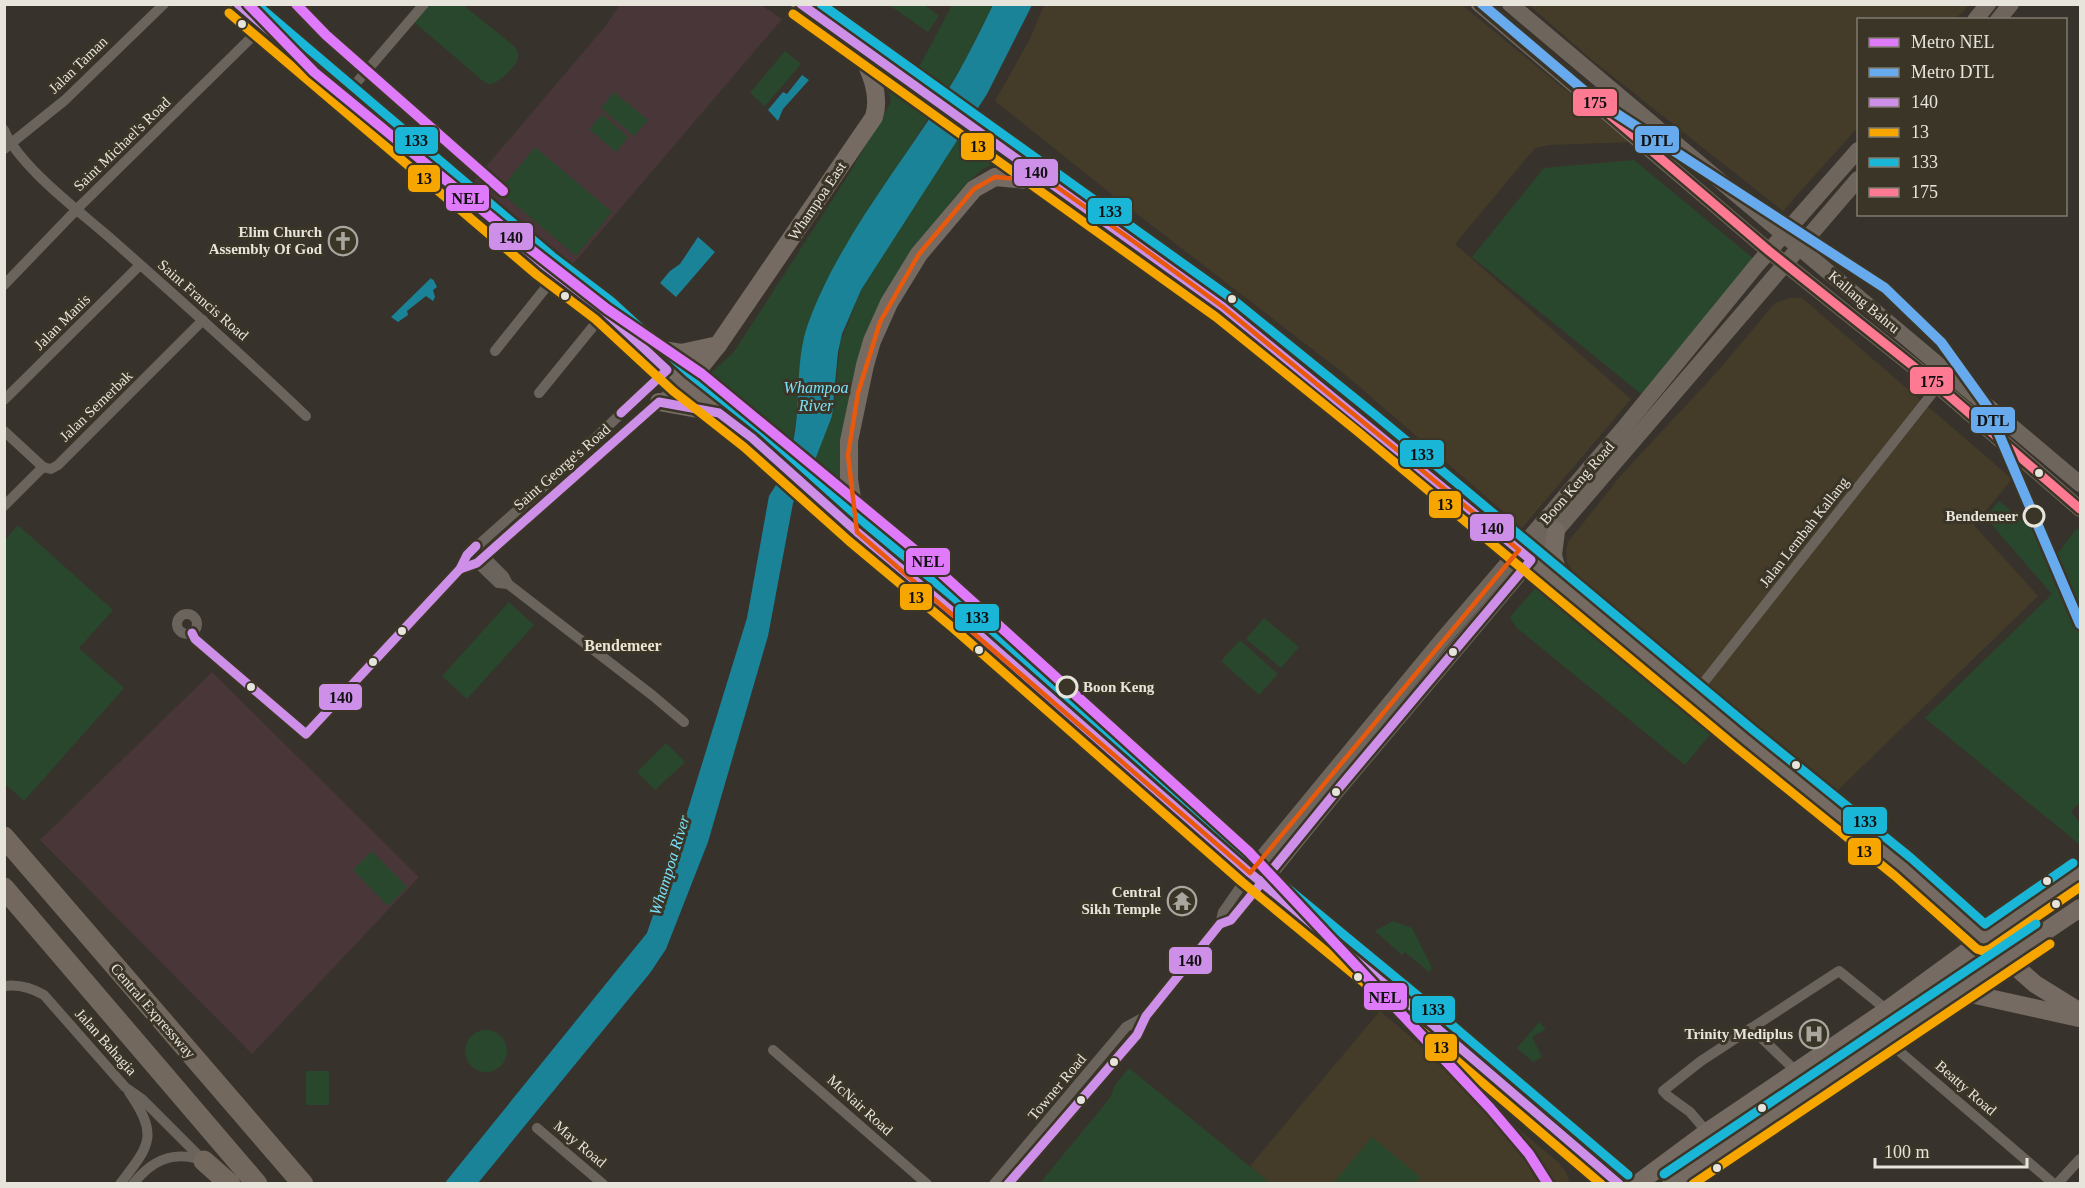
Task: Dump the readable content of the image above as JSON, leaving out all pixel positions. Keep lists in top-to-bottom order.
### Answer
{
  "streets": {
    "highway": ["Central Expressway"],
    "main road": ["Whampoa East", "Kallang Bahru", "Boon Keng Road"],
    "street": [
      "Jalan Taman",
      "Saint Michael's Road",
      "Saint Francis Road",
      "Jalan Manis",
      "Jalan Semerbak",
      "Saint George's Road",
      "Jalan Lembah Kallang",
      "Jalan Bahagia",
      "Towner Road",
      "Beatty Road",
      "McNair Road",
      "May Road"
    ]
  },
  "crossings": [
    ["Saint Michael's Road", "Saint Francis Road"],
    ["Whampoa East", "Saint George's Road"],
    ["Saint Francis Road", "Jalan Manis"],
    ["Saint Francis Road", "Jalan Semerbak"],
    ["Kallang Bahru", "Boon Keng Road"],
    ["Kallang Bahru", "Jalan Lembah Kallang"],
    ["Boon Keng Road", "Towner Road"]
  ],
  "districts": ["Bendemeer"],
  "water": ["Whampoa River"],
  "places": {
    "church": ["Elim Church Assembly Of God"],
    "other": ["Bendemeer", "Boon Keng"],
    "temple": ["Central Sikh Temple"],
    "hospital": ["Trinity Mediplus"]
  },
  "lines": [
    "metro line NEL",
    "metro line DTL",
    "transit line 140",
    "transit line 133",
    "transit line 175",
    "transit line 13"
  ],
  "legend": [
    "Metro NEL",
    "Metro DTL",
    "140",
    "13",
    "133",
    "175"
  ],
  "scale_bar": "100 m"
}
